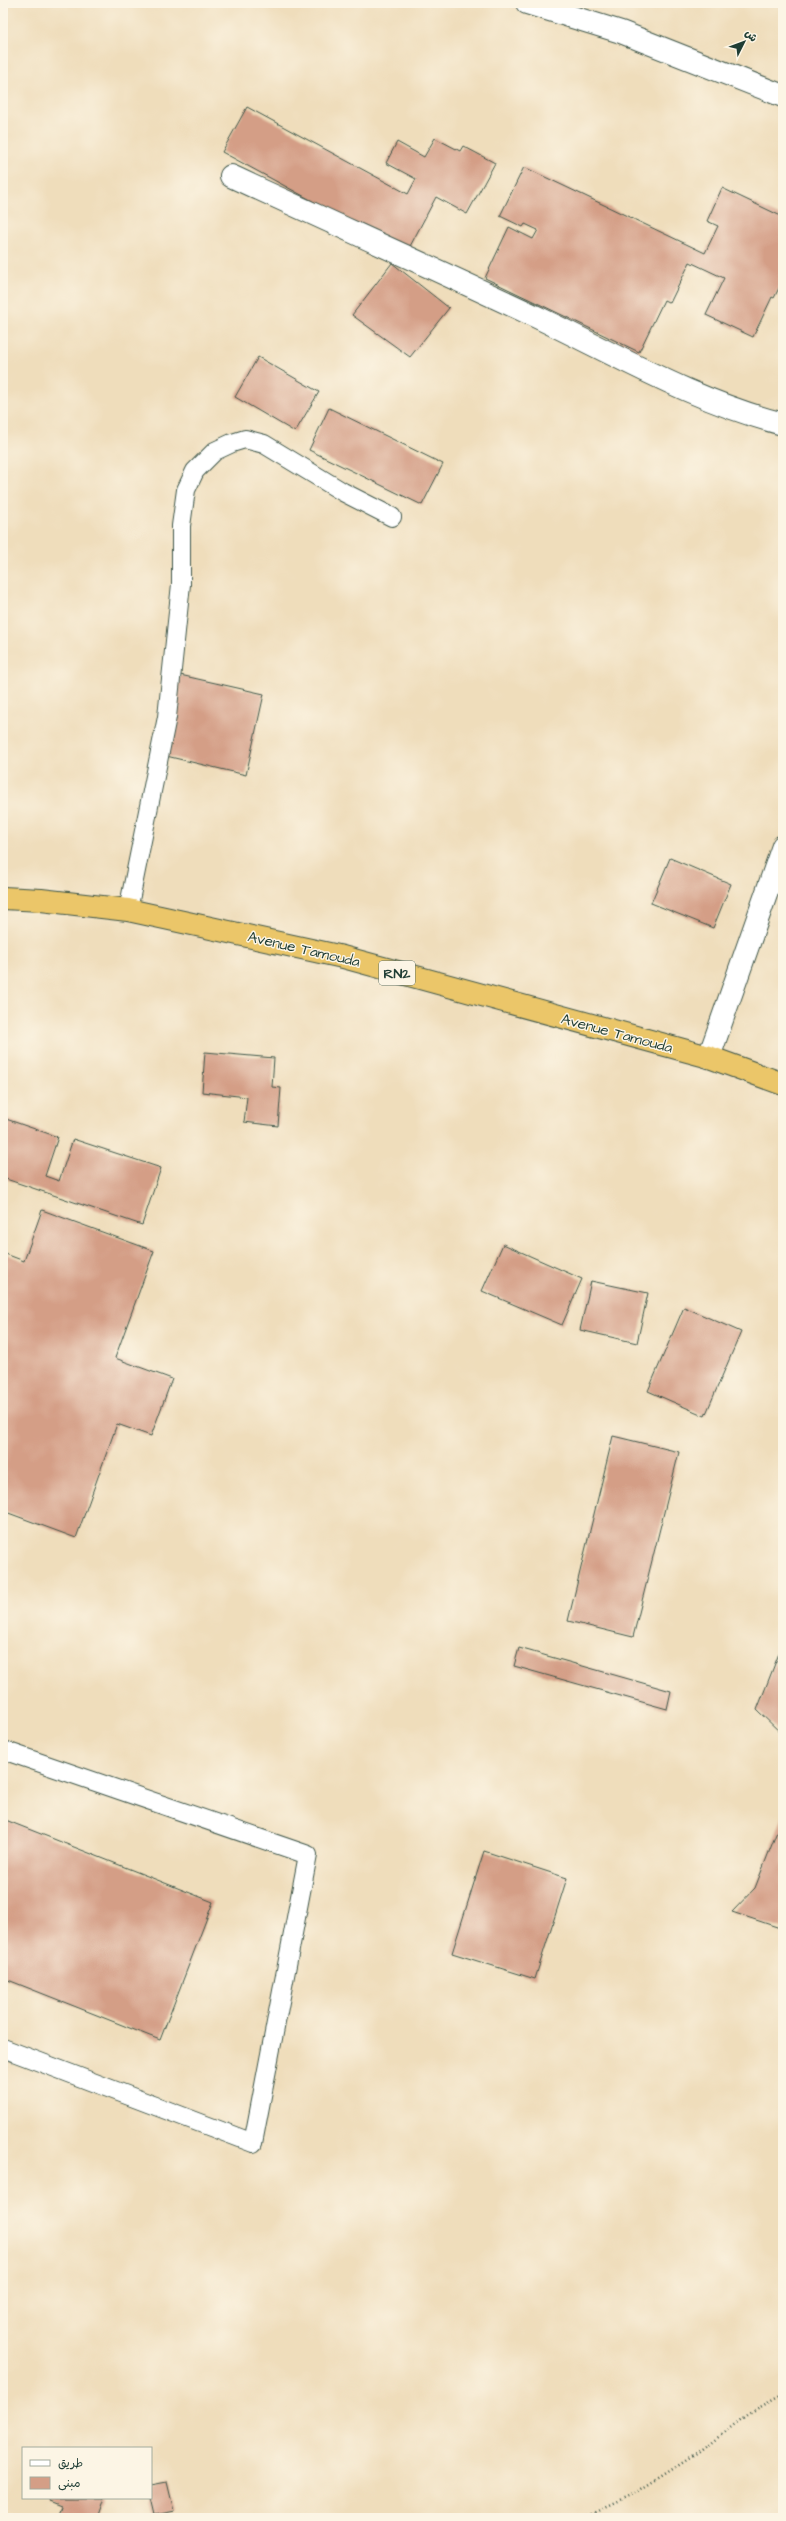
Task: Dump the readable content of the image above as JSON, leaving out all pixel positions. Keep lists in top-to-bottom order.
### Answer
{
  "streets": {
    "highway": ["Avenue Tamouda", "RN2"]
  },
  "legend": ["طريق", "مبنى"],
  "north": "top right"
}
